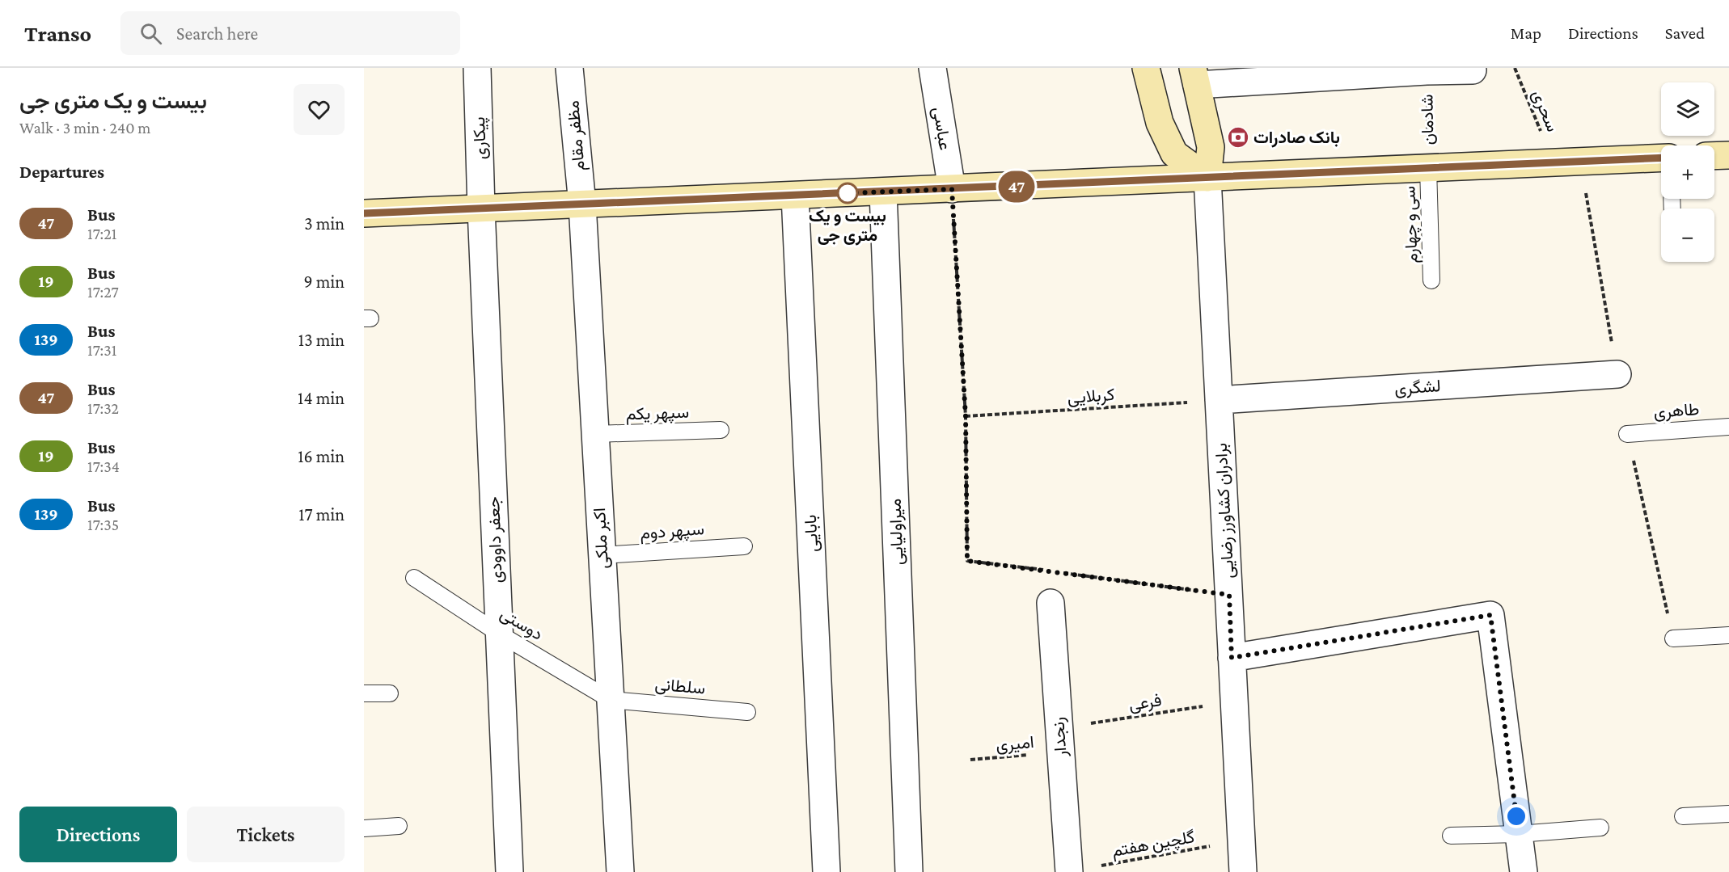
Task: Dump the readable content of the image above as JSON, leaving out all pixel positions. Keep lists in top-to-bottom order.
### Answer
{
  "streets": {
    "street": [
      "شادمان",
      "عباسی",
      "مظفر مقام",
      "پیکاری",
      "لشگری",
      "برادران کشاورز رضایی",
      "میراولیایی",
      "بابایی",
      "اکبر ملکی",
      "جعفر داوودی",
      "رنجدار"
    ],
    "lane": [
      "سی و چهارم",
      "طاهری",
      "سپهر یکم",
      "سپهر دوم",
      "دوستی",
      "سلطانی"
    ],
    "path": [
      "سحری",
      "کربلایی",
      "فرعی",
      "امیری",
      "گلچین هفتم"
    ]
  },
  "crossings": [
    ["شادمان", "سی و چهارم"],
    ["مظفر مقام", "اکبر ملکی"],
    ["پیکاری", "جعفر داوودی"],
    ["لشگری", "کربلایی"],
    ["لشگری", "برادران کشاورز رضایی"],
    ["کربلایی", "برادران کشاورز رضایی"],
    ["سپهر یکم", "اکبر ملکی"],
    ["برادران کشاورز رضایی", "فرعی"],
    ["برادران کشاورز رضایی", "گلچین هفتم"],
    ["سپهر دوم", "اکبر ملکی"],
    ["اکبر ملکی", "دوستی"],
    ["اکبر ملکی", "سلطانی"],
    ["جعفر داوودی", "دوستی"],
    ["دوستی", "سلطانی"],
    ["فرعی", "رنجدار"],
    ["فرعی", "امیری"],
    ["رنجدار", "امیری"],
    ["رنجدار", "گلچین هفتم"]
  ],
  "places": {
    "bank": ["بانک صادرات"],
    "other": ["بیست و یک متری جی"]
  },
  "lines": ["bus line 47"],
  "page": {
    "header": "Transo",
    "search": "Search here",
    "nav": ["Map", "Directions", "Saved"],
    "heading": [
      ["بیست و یک متری جی", "Walk · 3 min · 240 m"],
      "Departures"
    ],
    "on_map": "47",
    "map_buttons": ["+", "−"],
    "list": [
      {
        "mark": "47",
        "name": "Bus",
        "note": "17:21",
        "value": "3 min"
      },
      {
        "mark": "19",
        "name": "Bus",
        "note": "17:27",
        "value": "9 min"
      },
      {
        "mark": "139",
        "name": "Bus",
        "note": "17:31",
        "value": "13 min"
      },
      {
        "mark": "47",
        "name": "Bus",
        "note": "17:32",
        "value": "14 min"
      },
      {
        "mark": "19",
        "name": "Bus",
        "note": "17:34",
        "value": "16 min"
      },
      {
        "mark": "139",
        "name": "Bus",
        "note": "17:35",
        "value": "17 min"
      }
    ],
    "buttons": ["Directions", "Tickets"]
  }
}
